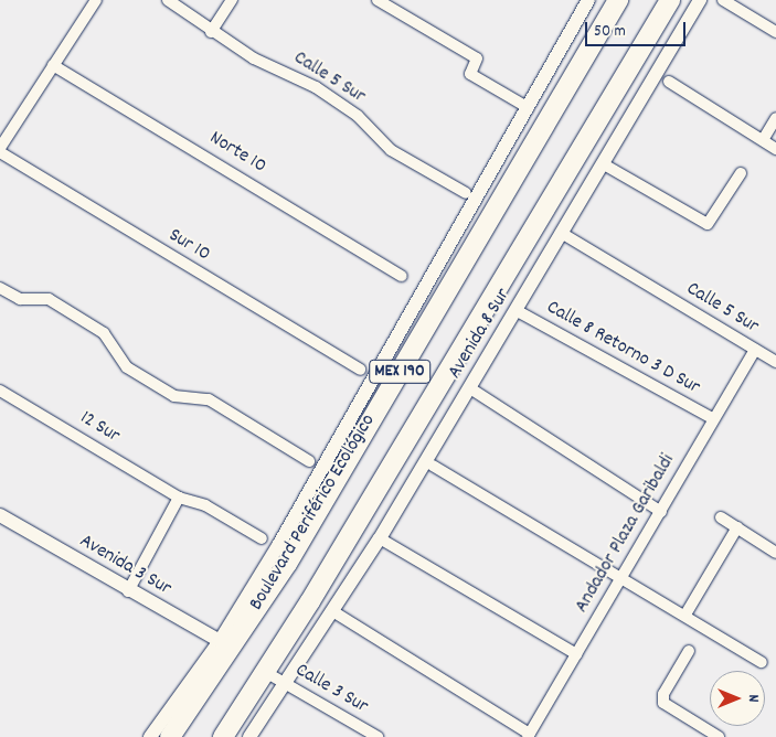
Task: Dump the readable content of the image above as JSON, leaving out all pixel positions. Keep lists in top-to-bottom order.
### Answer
{
  "streets": {
    "highway": ["MEX 190", "Boulevard Periférico Ecológico"],
    "street": [
      "Calle 5 Sur",
      "Norte 10",
      "Sur 10",
      "Avenida 8 Sur",
      "Calle 8 Retorno 3 D Sur",
      "12 Sur",
      "Andador Plaza Garibaldi",
      "Avenida 3 Sur",
      "Calle 3 Sur"
    ]
  },
  "crossings": [
    ["Calle 5 Sur", "Avenida 8 Sur"],
    ["Calle 5 Sur", "Andador Plaza Garibaldi"],
    ["Avenida 8 Sur", "Calle 8 Retorno 3 D Sur"],
    ["Avenida 8 Sur", "Calle 3 Sur"],
    ["Calle 8 Retorno 3 D Sur", "Andador Plaza Garibaldi"],
    ["MEX 190", "Calle 3 Sur"],
    ["Boulevard Periférico Ecológico", "Avenida 3 Sur"]
  ],
  "scale_bar": "50 m",
  "north": "right"
}
